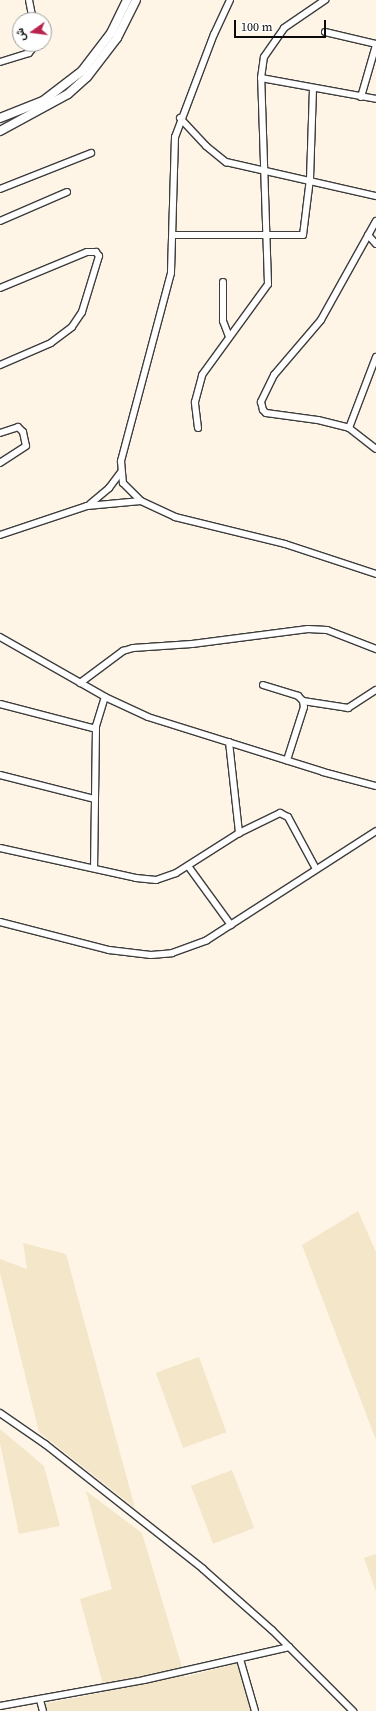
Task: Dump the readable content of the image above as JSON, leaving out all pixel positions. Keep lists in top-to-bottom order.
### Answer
{
  "scale_bar": "100 m",
  "north": "left"
}
